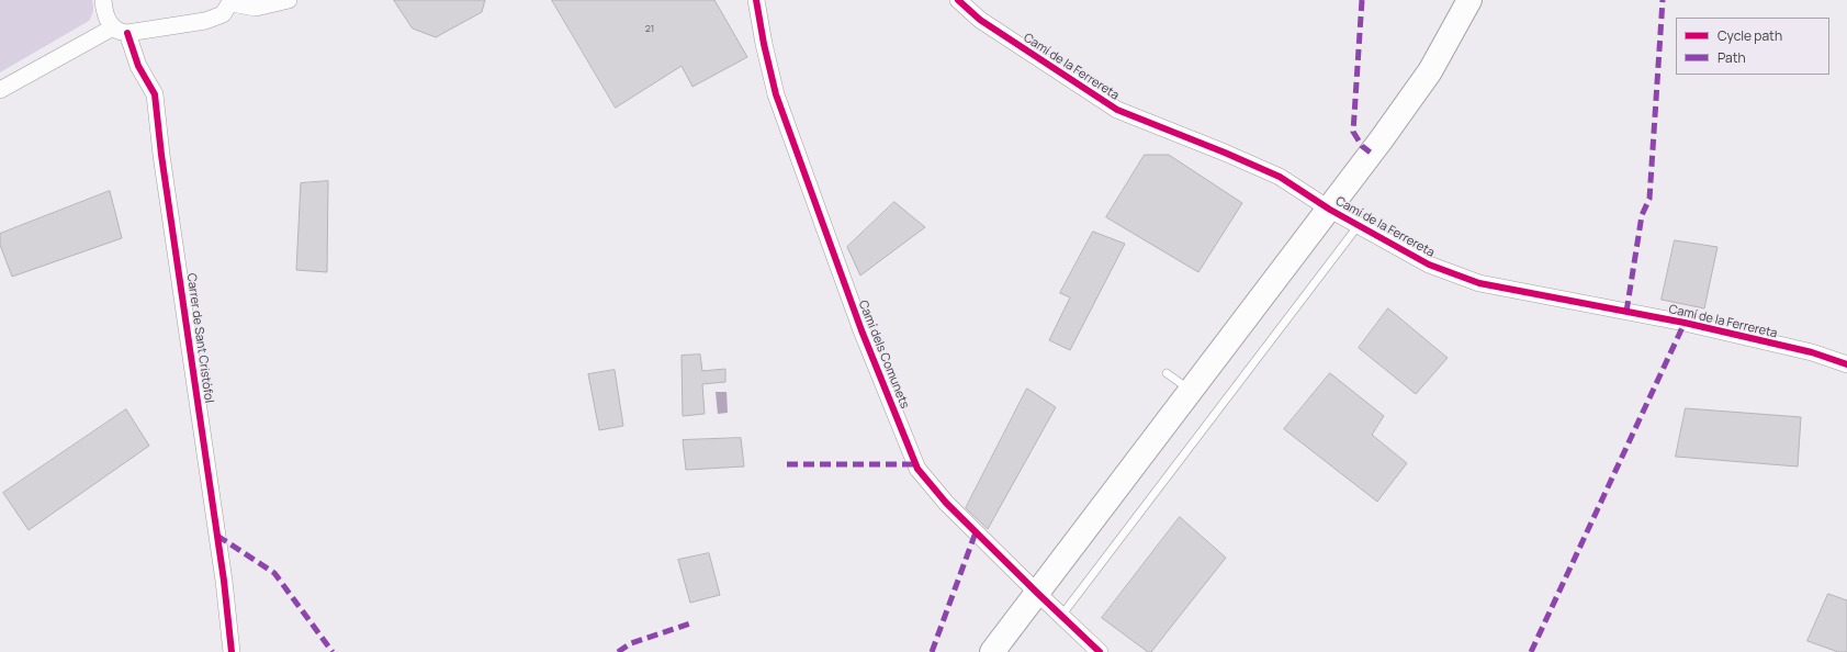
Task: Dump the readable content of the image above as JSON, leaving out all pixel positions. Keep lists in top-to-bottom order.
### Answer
{
  "streets": {
    "street": ["Camí de la Ferrereta", "Carrer de Sant Cristòfol", "Camí dels Comunets"]
  },
  "house_numbers": ["21"],
  "legend": ["Cycle path", "Path"]
}
